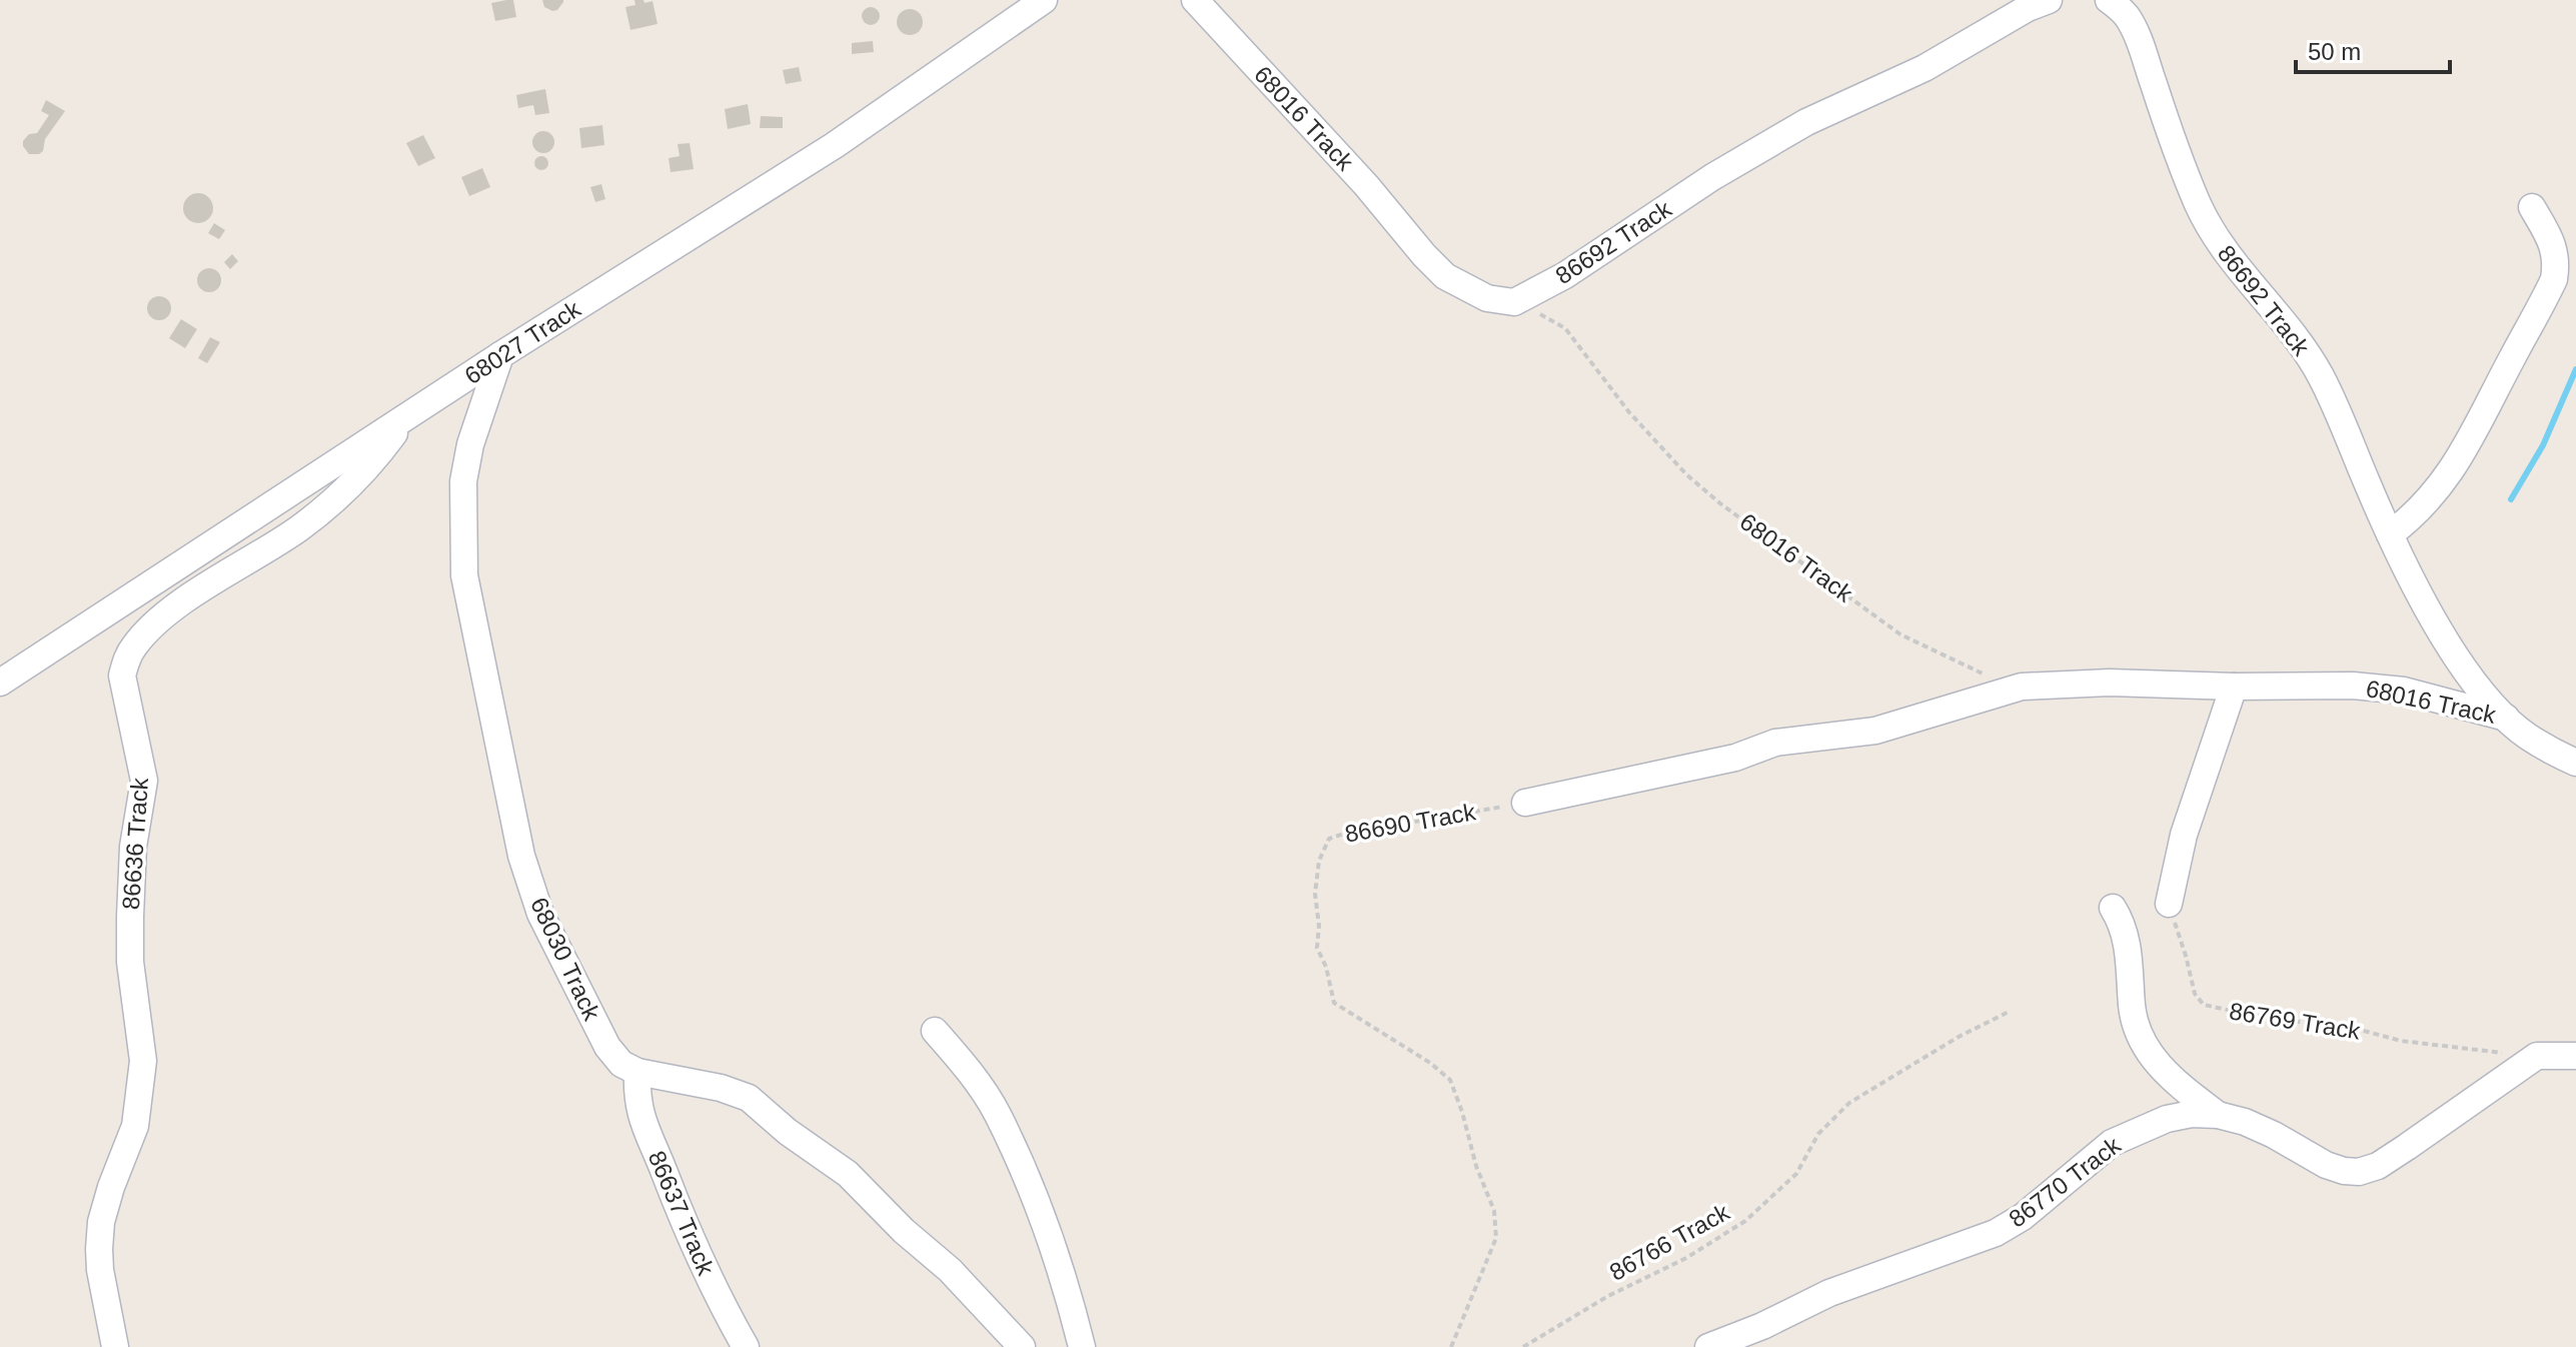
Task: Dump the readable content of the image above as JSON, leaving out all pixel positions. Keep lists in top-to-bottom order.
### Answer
{
  "streets": {
    "street": [
      "68016 Track",
      "86692 Track",
      "68027 Track",
      "86636 Track",
      "68030 Track",
      "86770 Track",
      "86637 Track"
    ],
    "path": ["86690 Track", "86769 Track", "86766 Track"]
  },
  "crossings": [
    ["68016 Track", "86692 Track"],
    ["68027 Track", "86636 Track"],
    ["68027 Track", "68030 Track"],
    ["68030 Track", "86637 Track"],
    ["86769 Track", "86770 Track"]
  ],
  "scale_bar": "50 m"
}
